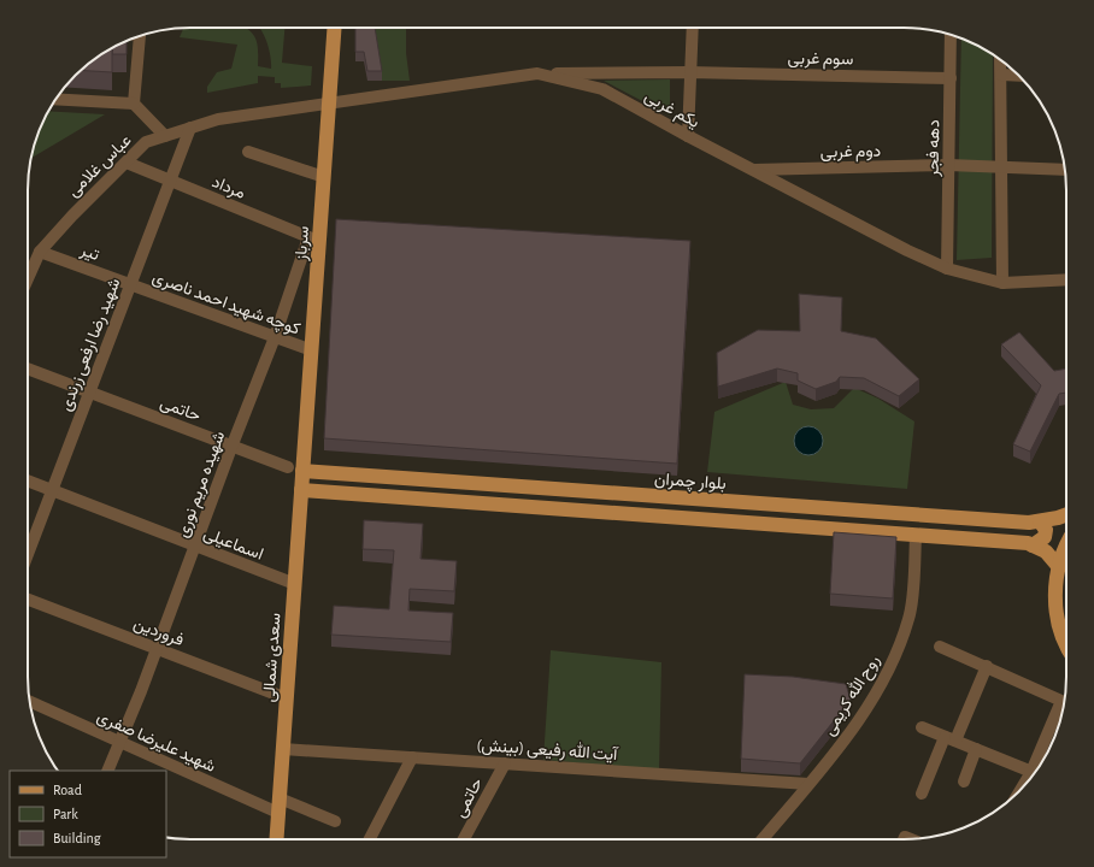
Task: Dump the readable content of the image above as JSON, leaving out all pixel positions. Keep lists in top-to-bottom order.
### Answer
{
  "streets": {
    "main road": ["سرباز", "بلوار چمران", "سعدی شمالی"],
    "street": [
      "سوم غربی",
      "یکم غربی",
      "دهه فجر",
      "دوم غربی",
      "عباس غلامی",
      "مرداد",
      "تیر",
      "کوچه شهید احمد ناصری",
      "شهید رضا ارفعی زرندی",
      "حاتمی",
      "شهیده مریم نوری",
      "اسماعیلی",
      "فروردین",
      "روح الله کریمی",
      "شهید علیرضا صفری",
      "آیت الله رفیعی (بینش)"
    ]
  },
  "crossings": [
    ["سوم غربی", "یکم غربی"],
    ["سوم غربی", "دهه فجر"],
    ["یکم غربی", "دهه فجر"],
    ["یکم غربی", "دوم غربی"],
    ["یکم غربی", "عباس غلامی"],
    ["یکم غربی", "سرباز"],
    ["دهه فجر", "دوم غربی"],
    ["عباس غلامی", "مرداد"],
    ["عباس غلامی", "سرباز"],
    ["عباس غلامی", "تیر"],
    ["عباس غلامی", "شهید رضا ارفعی زرندی"],
    ["مرداد", "سرباز"],
    ["مرداد", "شهید رضا ارفعی زرندی"],
    ["مرداد", "شهیده مریم نوری"],
    ["سرباز", "کوچه شهید احمد ناصری"],
    ["سرباز", "بلوار چمران"],
    ["سرباز", "شهیده مریم نوری"],
    ["سرباز", "سعدی شمالی"],
    ["تیر", "کوچه شهید احمد ناصری"],
    ["تیر", "شهید رضا ارفعی زرندی"],
    ["کوچه شهید احمد ناصری", "شهید رضا ارفعی زرندی"],
    ["کوچه شهید احمد ناصری", "شهیده مریم نوری"],
    ["شهید رضا ارفعی زرندی", "حاتمی"],
    ["شهید رضا ارفعی زرندی", "اسماعیلی"],
    ["حاتمی", "شهیده مریم نوری"],
    ["حاتمی", "آیت الله رفیعی (بینش)"],
    ["بلوار چمران", "سعدی شمالی"],
    ["شهیده مریم نوری", "اسماعیلی"],
    ["شهیده مریم نوری", "فروردین"],
    ["شهیده مریم نوری", "شهید علیرضا صفری"],
    ["اسماعیلی", "سعدی شمالی"],
    ["فروردین", "سعدی شمالی"],
    ["سعدی شمالی", "شهید علیرضا صفری"],
    ["سعدی شمالی", "آیت الله رفیعی (بینش)"],
    ["روح الله کریمی", "آیت الله رفیعی (بینش)"]
  ],
  "legend": ["Road", "Park", "Building"]
}
